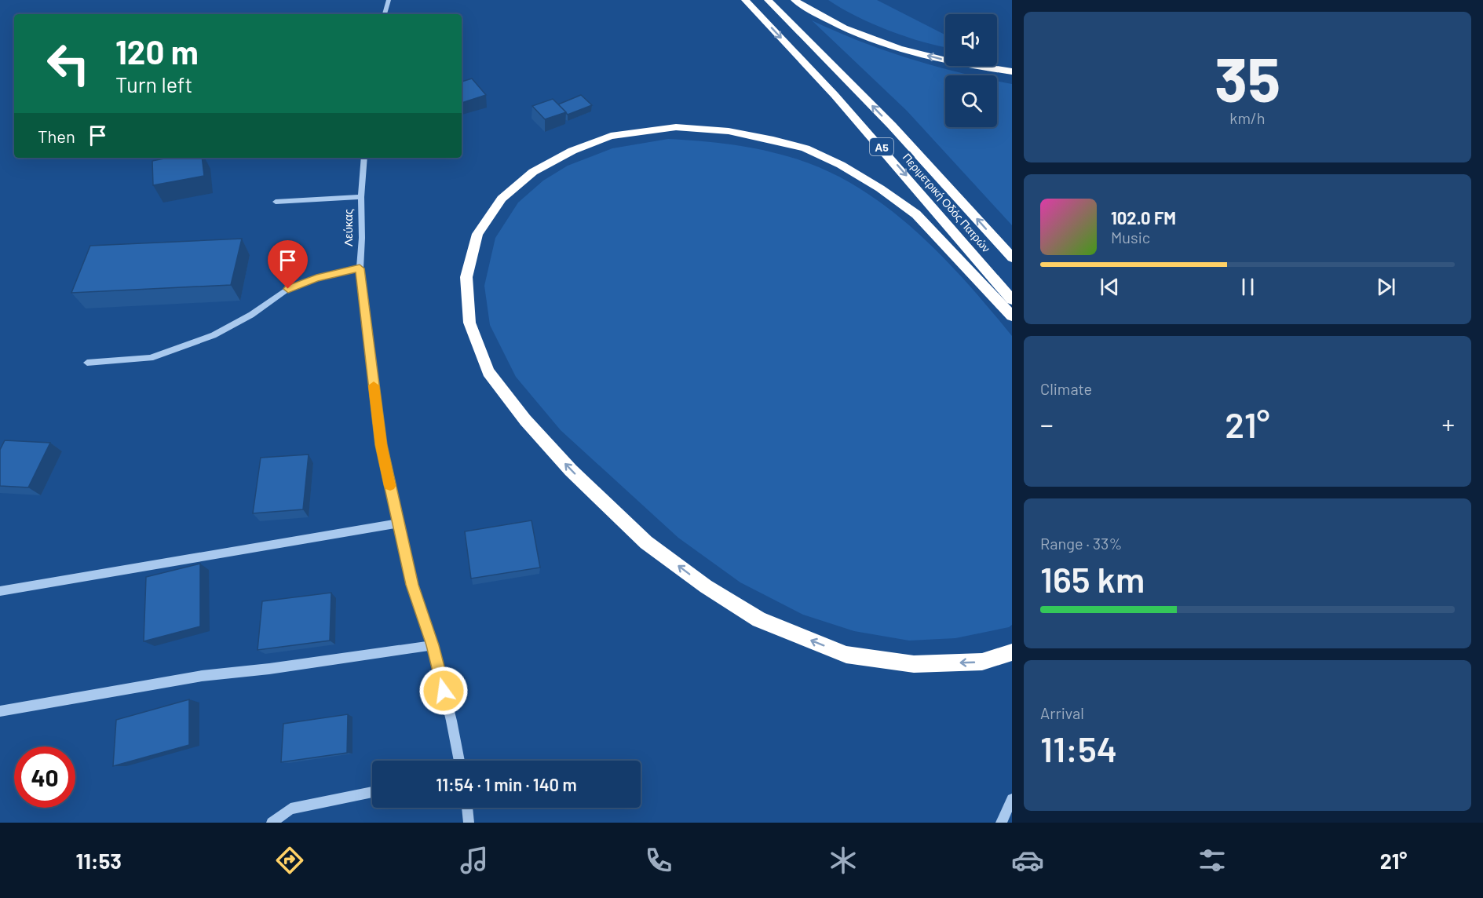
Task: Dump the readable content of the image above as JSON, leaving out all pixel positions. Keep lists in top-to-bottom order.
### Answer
{
  "streets": {
    "highway": ["Α5", "Περιμετρική Οδός Πατρών"],
    "street": ["Λεύκας"]
  },
  "page": {
    "tile": [
      ["35", "km/h"],
      "Climate",
      ["Range · 33%", "165 km"],
      ["Arrival", "11:54"]
    ],
    "turn": ["120 m", "Turn left"],
    "then": "Then",
    "song": ["102.0 FM", "Music"],
    "heat": ["−", "21°", "+"],
    "limit": "40",
    "trip": "11:54 · 1 min · 140 m",
    "tabs": ["11:53", "21°"]
  }
}
